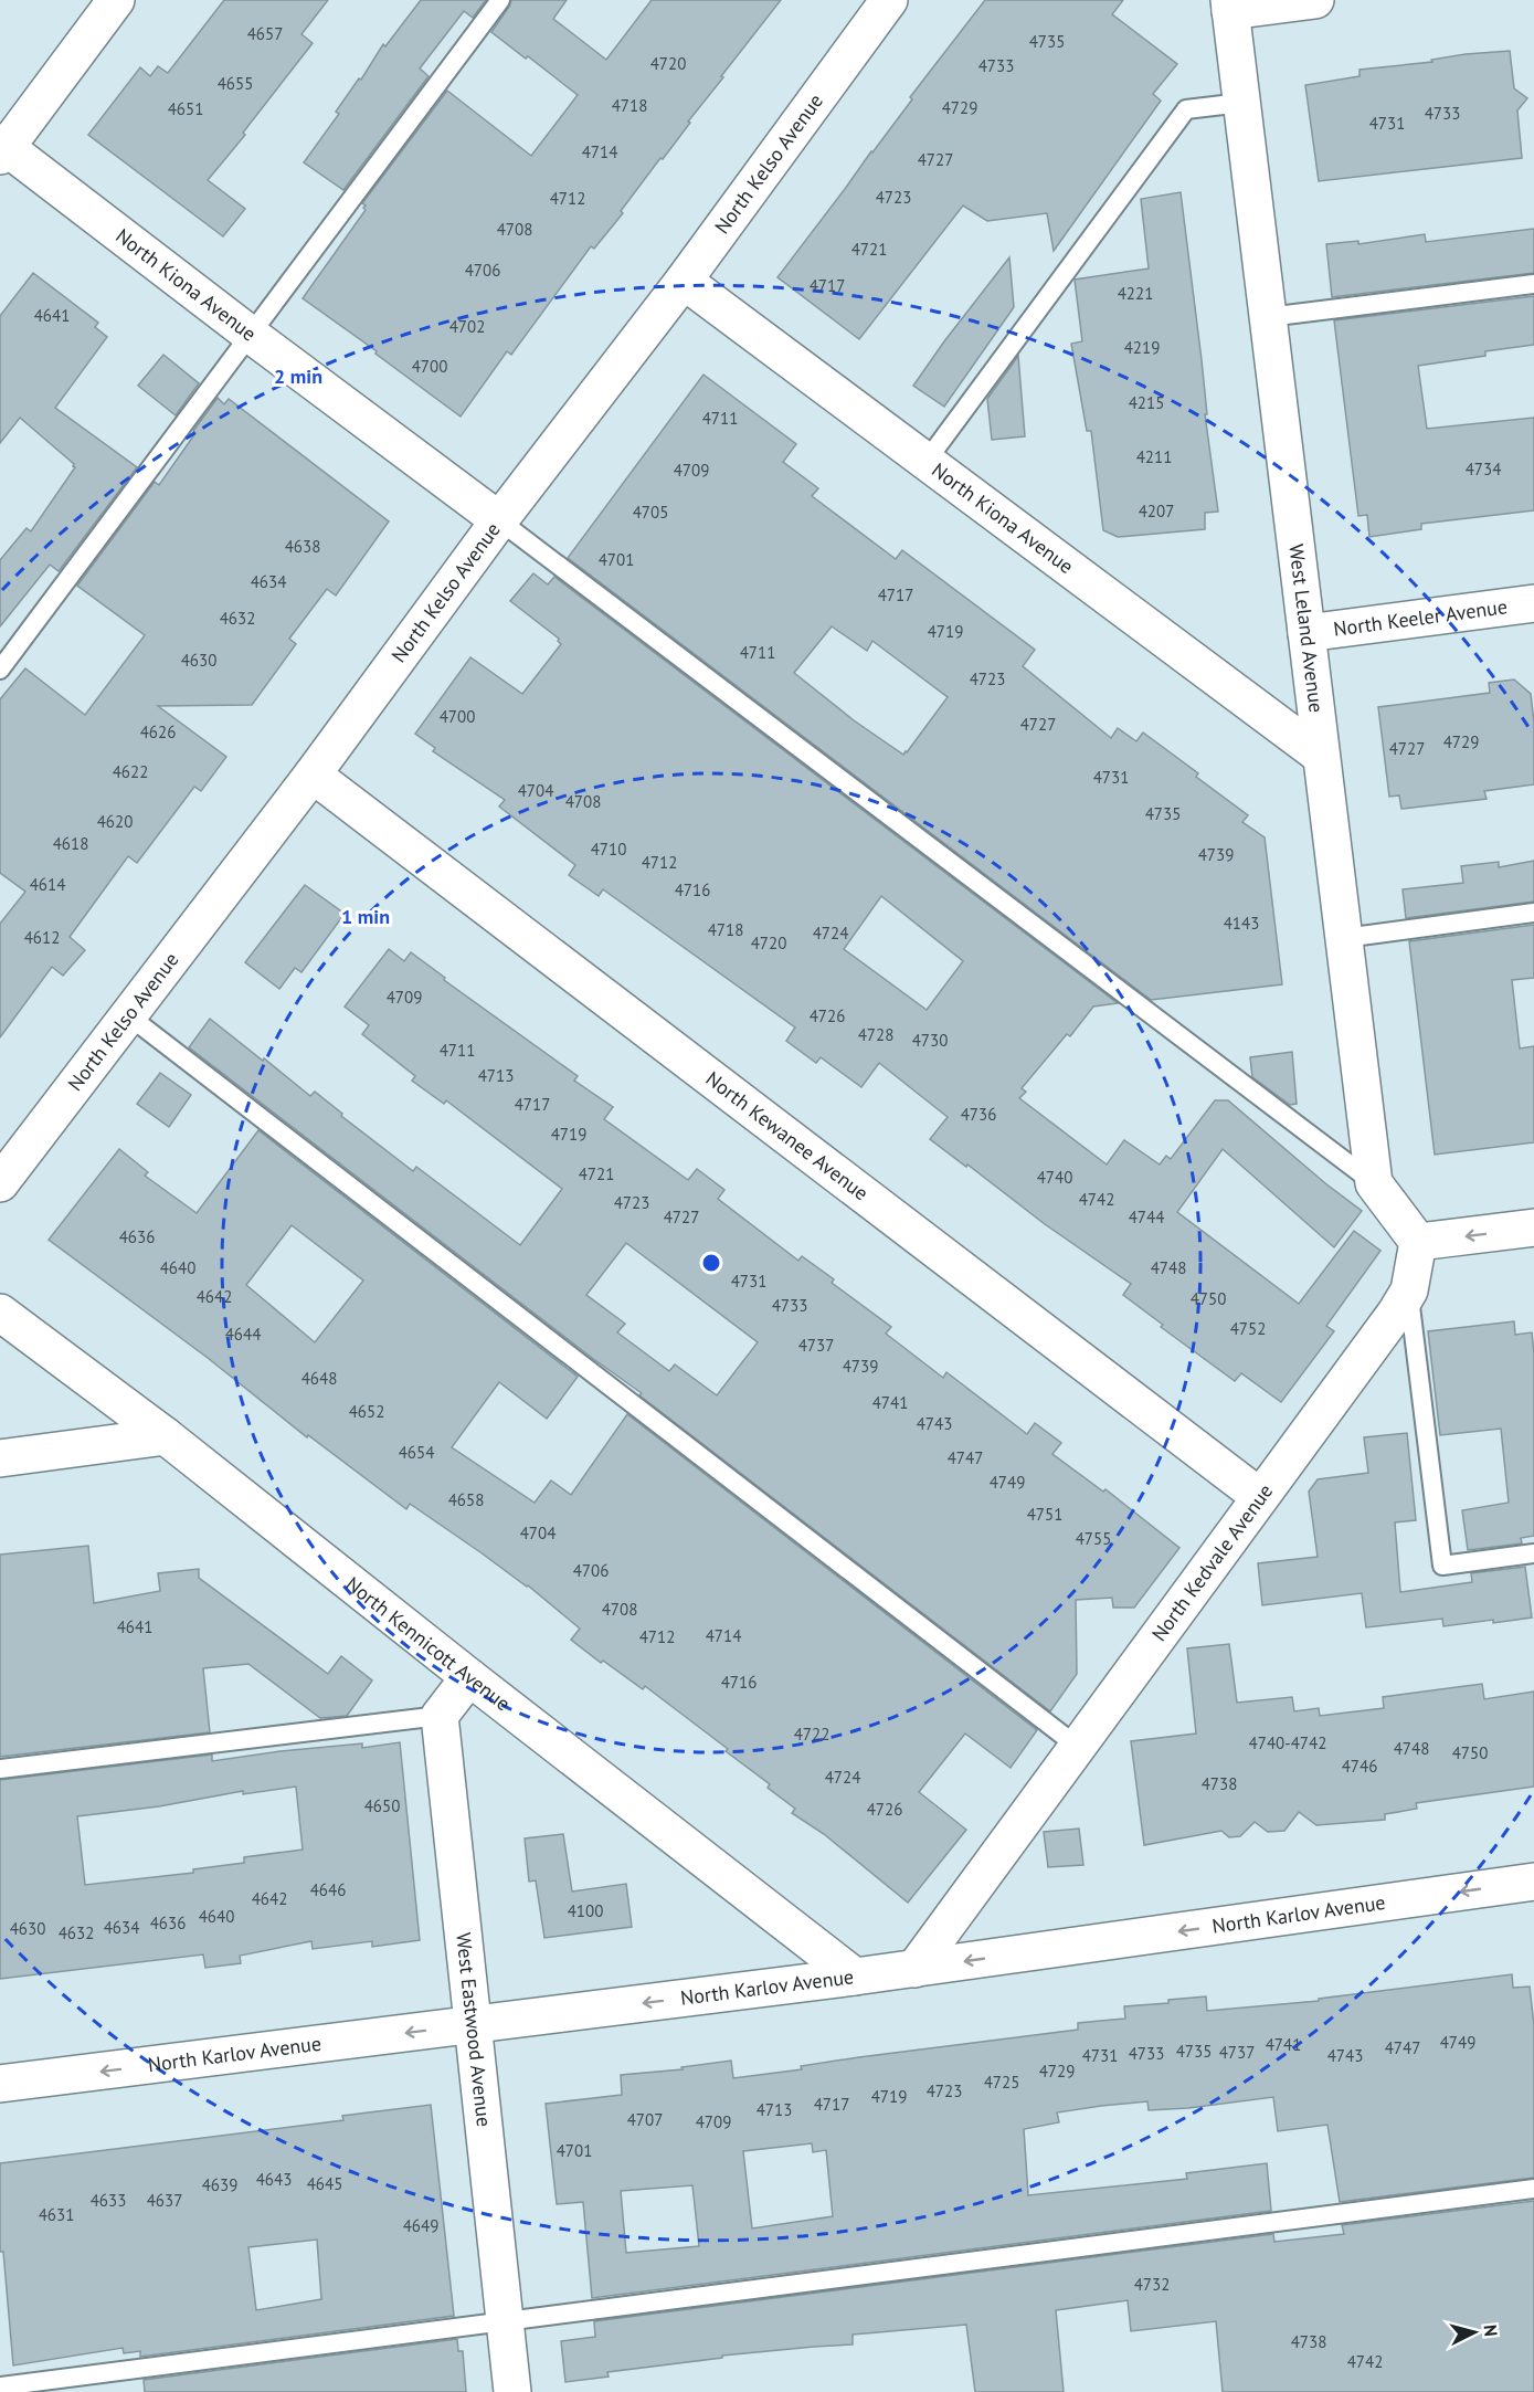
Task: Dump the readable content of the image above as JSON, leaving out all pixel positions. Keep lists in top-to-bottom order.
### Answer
{
  "streets": {
    "street": [
      "North Kelso Avenue",
      "North Kiona Avenue",
      "North Keeler Avenue",
      "West Leland Avenue",
      "North Kewanee Avenue",
      "North Kedvale Avenue",
      "North Kennicott Avenue",
      "North Karlov Avenue",
      "West Eastwood Avenue"
    ]
  },
  "crossings": [
    ["North Kelso Avenue", "North Kiona Avenue"],
    ["North Kelso Avenue", "North Kewanee Avenue"],
    ["North Kiona Avenue", "West Leland Avenue"],
    ["North Keeler Avenue", "West Leland Avenue"],
    ["North Kewanee Avenue", "North Kedvale Avenue"],
    ["North Kedvale Avenue", "North Karlov Avenue"],
    ["North Kennicott Avenue", "North Karlov Avenue"],
    ["North Karlov Avenue", "West Eastwood Avenue"]
  ],
  "one_way": ["North Karlov Avenue"],
  "house_numbers": [
    "4657",
    "4735",
    "4720",
    "4733",
    "4655",
    "4718",
    "4729",
    "4651",
    "4733",
    "4731",
    "4714",
    "4727",
    "4723",
    "4712",
    "4708",
    "4721",
    "4706",
    "4717",
    "4221",
    "4641",
    "4702",
    "4219",
    "4700",
    "4215",
    "4711",
    "4211",
    "4734",
    "4709",
    "4207",
    "4705",
    "4638",
    "4701",
    "4634",
    "4717",
    "4632",
    "4719",
    "4711",
    "4630",
    "4723",
    "4700",
    "4727",
    "4626",
    "4729",
    "4727",
    "4622",
    "4731",
    "4704",
    "4708",
    "4735",
    "4620",
    "4618",
    "4710",
    "4739",
    "4712",
    "4614",
    "4716",
    "4143",
    "4718",
    "4724",
    "4612",
    "4720",
    "4709",
    "4726",
    "4728",
    "4730",
    "4711",
    "4713",
    "4717",
    "4736",
    "4719",
    "4721",
    "4740",
    "4742",
    "4723",
    "4727",
    "4744",
    "4636",
    "4640",
    "4748",
    "4731",
    "4642",
    "4750",
    "4733",
    "4752",
    "4644",
    "4737",
    "4739",
    "4648",
    "4741",
    "4652",
    "4743",
    "4654",
    "4747",
    "4749",
    "4658",
    "4751",
    "4704",
    "4755",
    "4706",
    "4708",
    "4641",
    "4714",
    "4712",
    "4716",
    "4722",
    "4740-4742",
    "4748",
    "4750",
    "4746",
    "4724",
    "4738",
    "4650",
    "4726",
    "4646",
    "4642",
    "4100",
    "4640",
    "4636",
    "4634",
    "4630",
    "4632",
    "4749",
    "4741",
    "4747",
    "4735",
    "4737",
    "4733",
    "4731",
    "4743",
    "4729",
    "4725",
    "4723",
    "4719",
    "4717",
    "4713",
    "4707",
    "4709",
    "4701",
    "4643",
    "4645",
    "4639",
    "4633",
    "4637",
    "4631",
    "4649",
    "4732",
    "4738",
    "4742"
  ],
  "north": "right",
  "rings": ["2 min", "1 min"]
}
